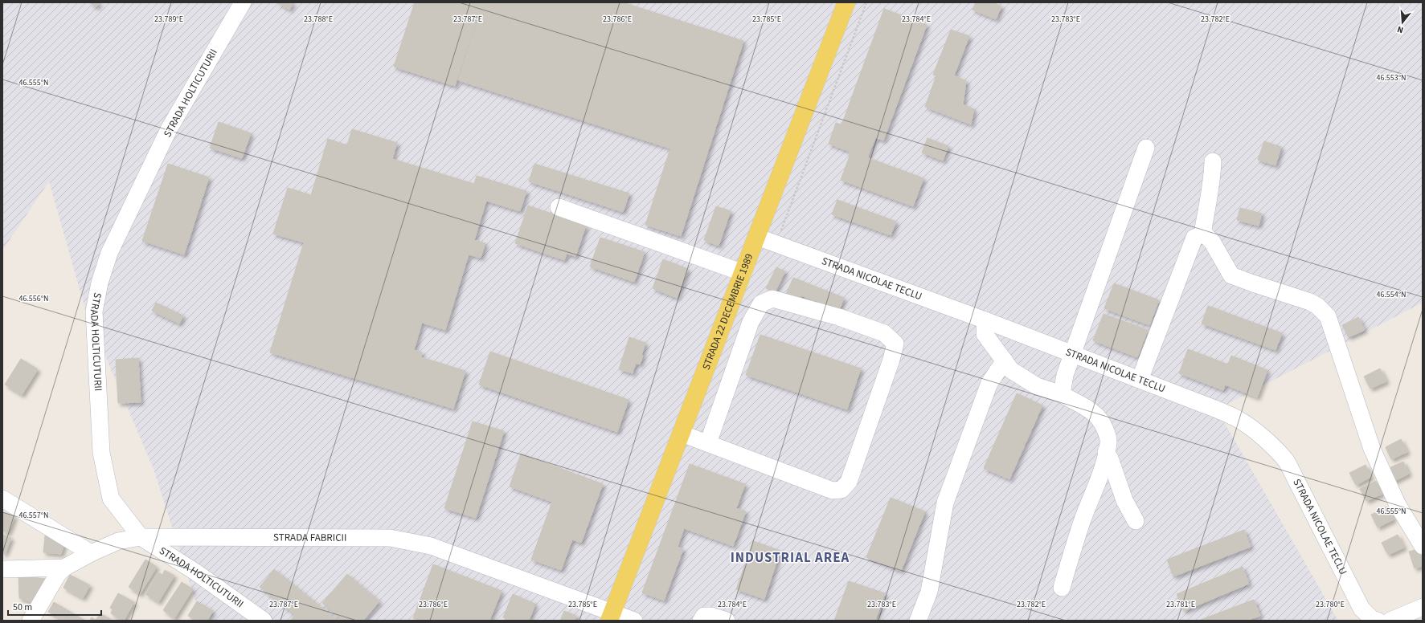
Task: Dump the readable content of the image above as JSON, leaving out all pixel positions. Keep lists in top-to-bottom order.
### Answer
{
  "streets": {
    "main road": ["STRADA 22 DECEMBRIE 1989"],
    "street": ["STRADA HOLTICUTURII", "STRADA NICOLAE TECLU", "STRADA FABRICII"]
  },
  "crossings": [
    ["STRADA HOLTICUTURII", "STRADA FABRICII"],
    ["STRADA NICOLAE TECLU", "STRADA 22 DECEMBRIE 1989"],
    ["STRADA 22 DECEMBRIE 1989", "STRADA FABRICII"]
  ],
  "districts": ["INDUSTRIAL AREA"],
  "scale_bar": "50 m",
  "north": "bottom",
  "coordinates": [
    "23.789°E",
    "23.788°E",
    "23.787°E",
    "23.786°E",
    "23.785°E",
    "23.784°E",
    "23.783°E",
    "23.782°E",
    "46.553°N",
    "46.555°N",
    "46.554°N",
    "46.556°N",
    "46.557°N",
    "23.781°E",
    "23.780°E"
  ]
}
